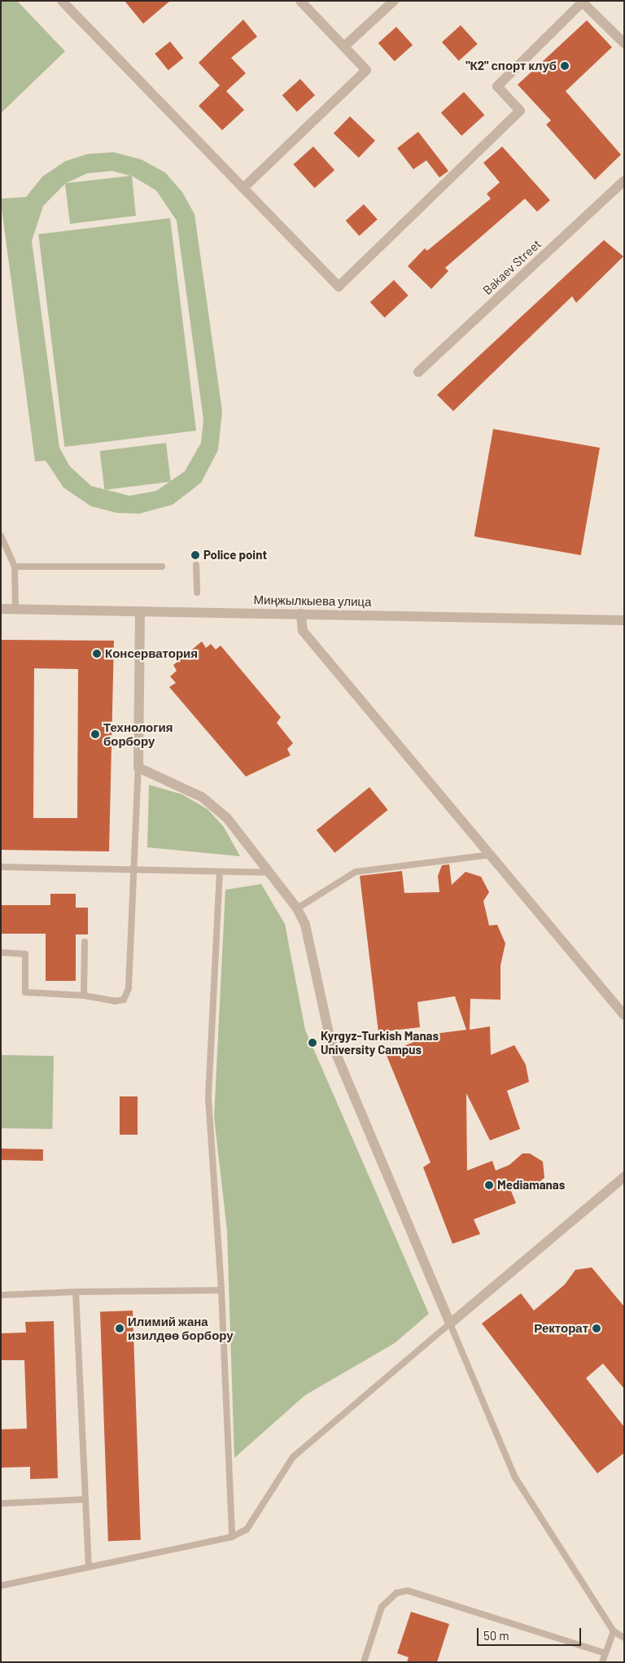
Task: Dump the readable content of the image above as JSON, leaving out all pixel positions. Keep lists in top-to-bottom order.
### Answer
{
  "streets": {
    "street": ["Bakaev Street", "Миңжылкыева улица"]
  },
  "places": [
    "\"К2\" спорт клуб",
    "Police point",
    "Консерватория",
    "Технология борбору",
    "Kyrgyz-Turkish Manas University Campus",
    "Mediamanas",
    "Илимий жана изилдөө борбору",
    "Ректорат"
  ],
  "scale_bar": "50 m"
}
